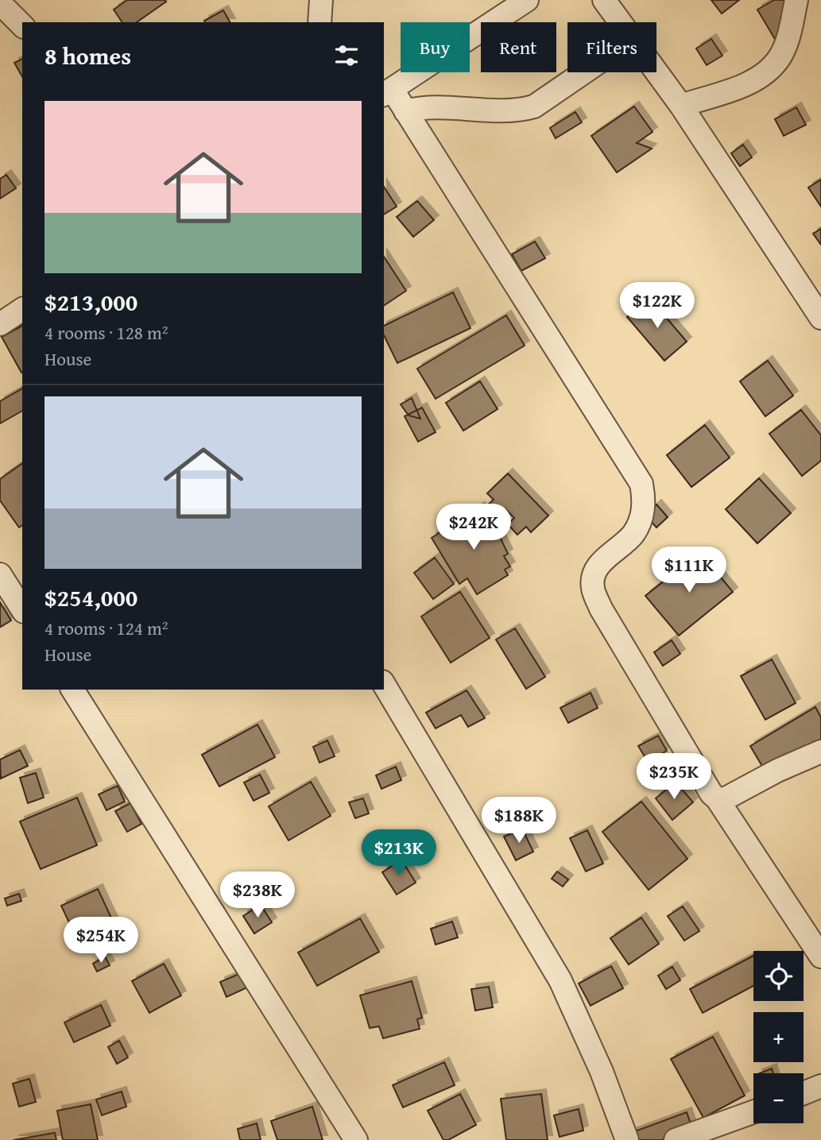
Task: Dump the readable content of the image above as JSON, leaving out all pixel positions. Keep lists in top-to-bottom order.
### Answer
{
  "page": {
    "chip": ["Buy", "Rent", "Filters"],
    "heading": "8 homes",
    "list": [
      {
        "name": "$213,000",
        "note": "4 rooms · 128 m² · House"
      },
      {
        "name": "$254,000",
        "note": "4 rooms · 124 m² · House"
      }
    ],
    "price": [
      "$122K",
      "$242K",
      "$111K",
      "$235K",
      "$188K",
      "$213K",
      "$238K",
      "$254K"
    ],
    "map_buttons": ["+", "−"]
  }
}
